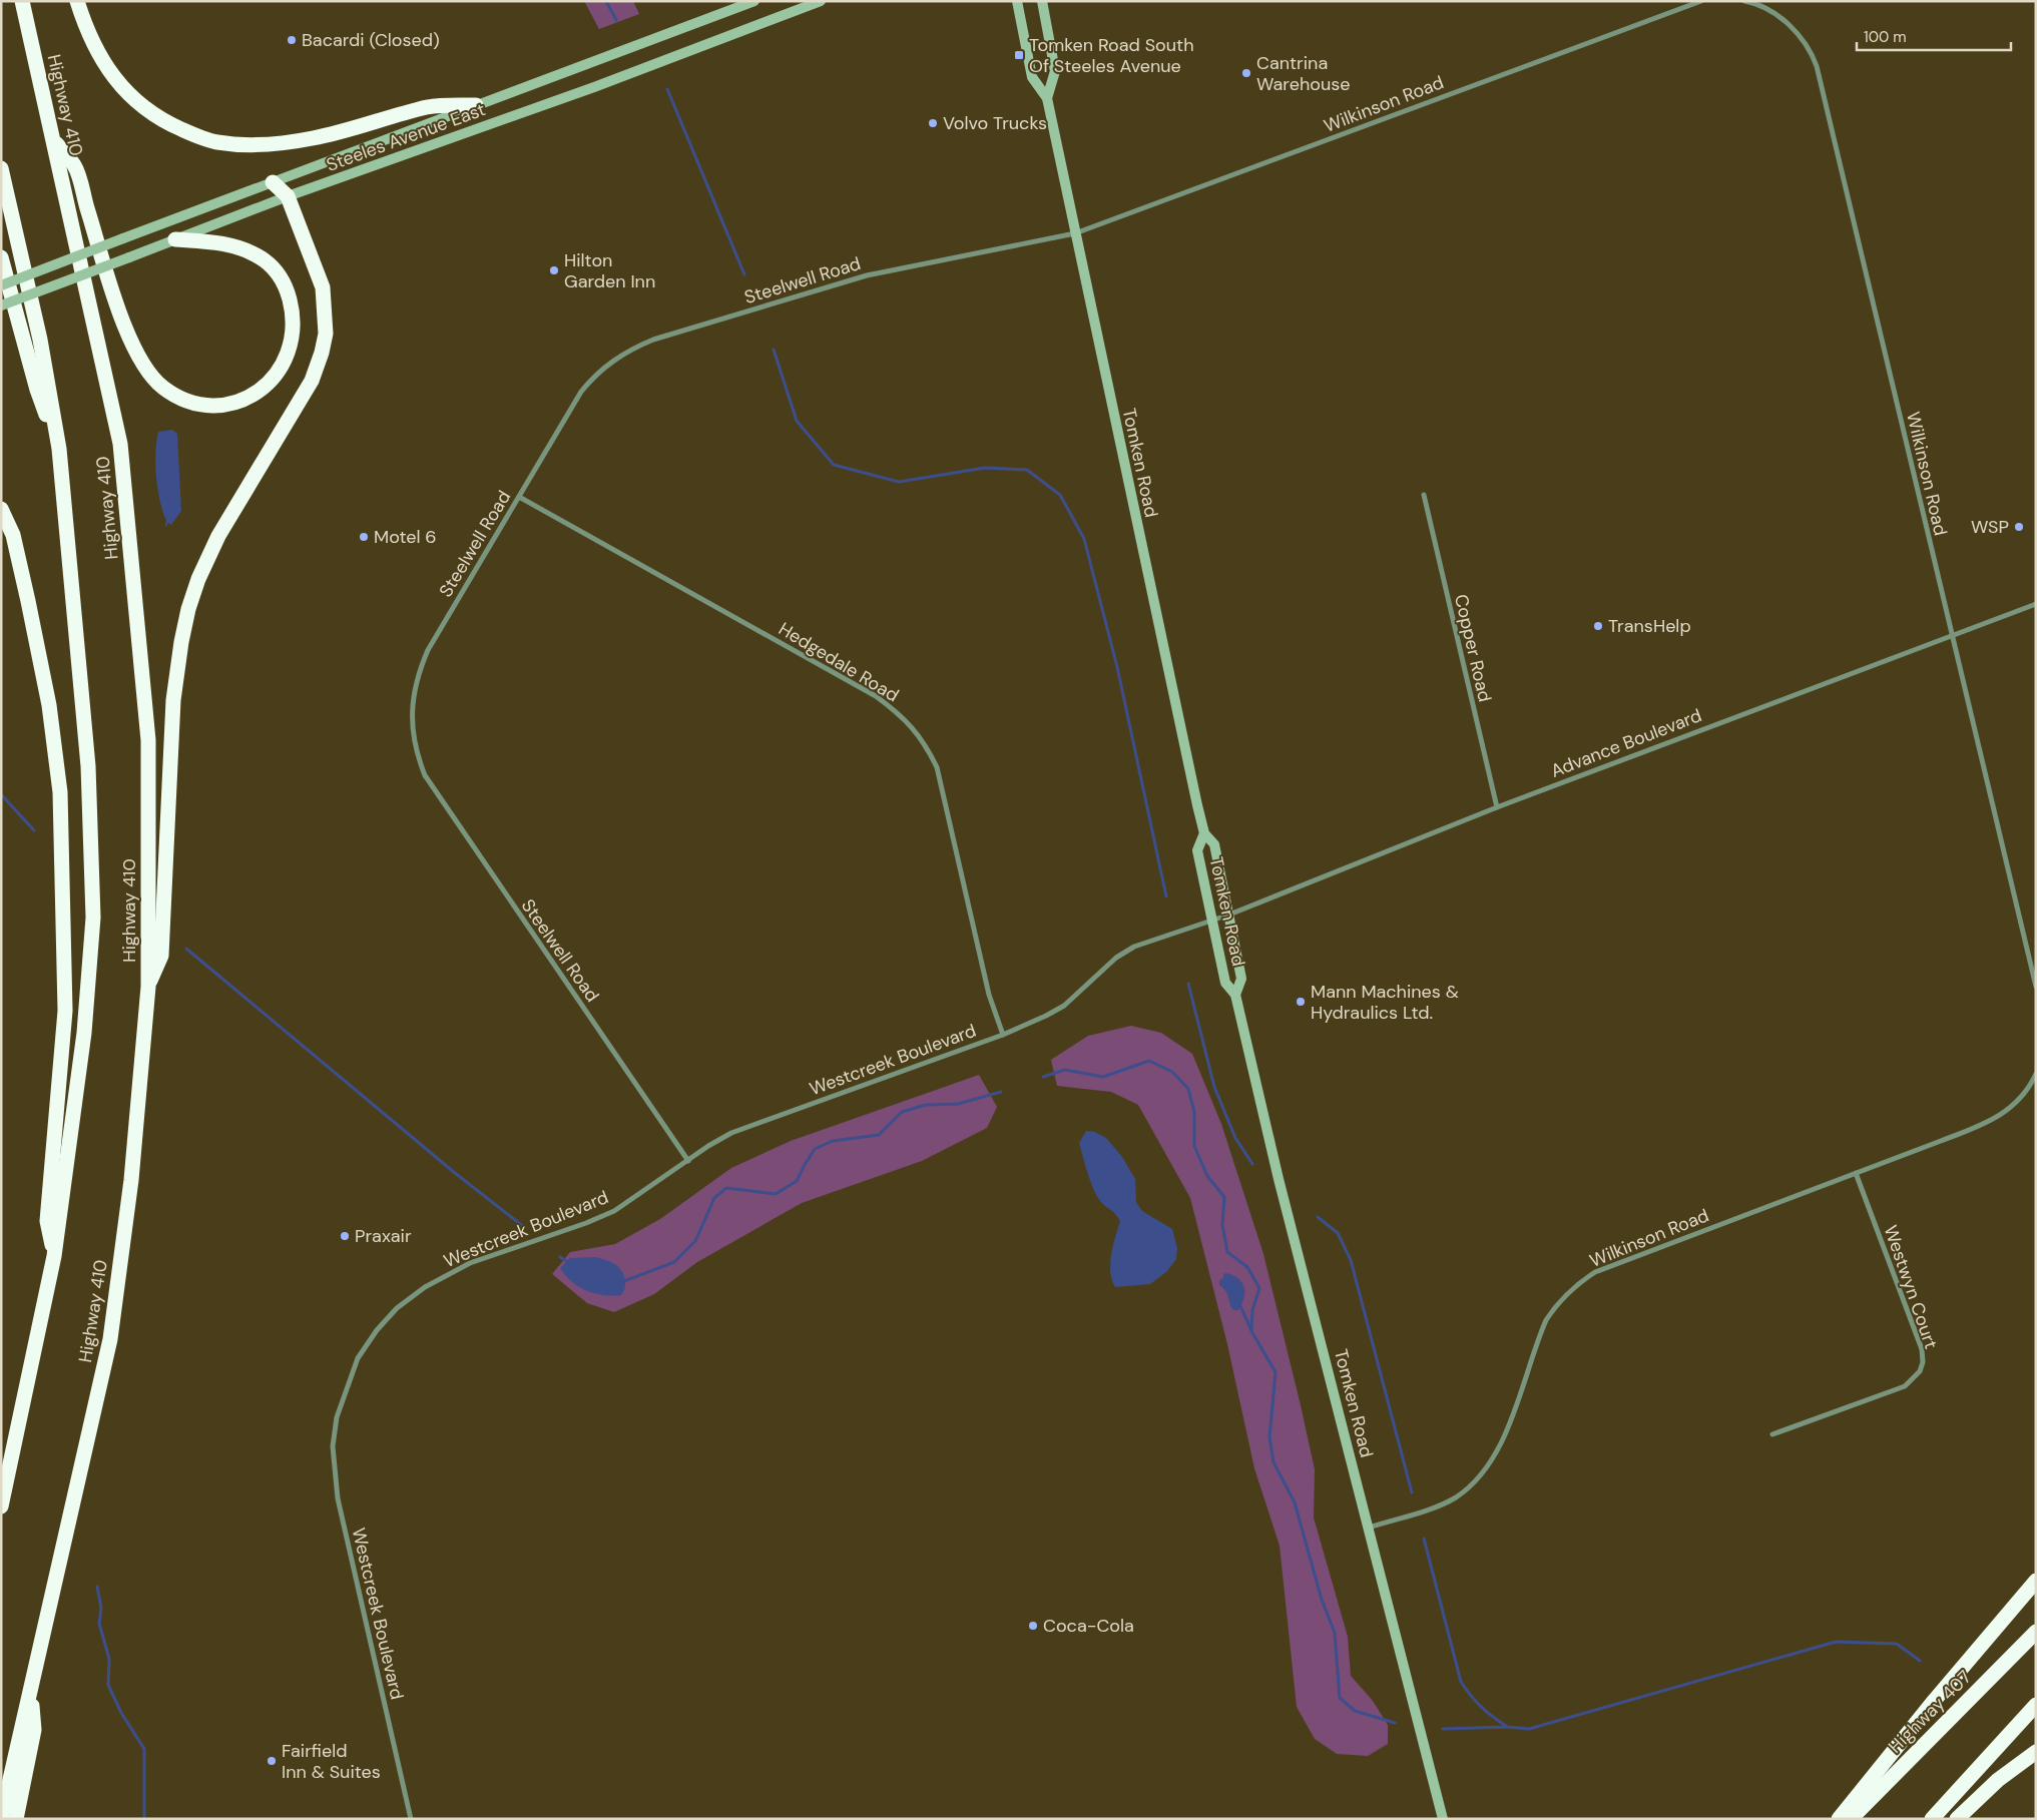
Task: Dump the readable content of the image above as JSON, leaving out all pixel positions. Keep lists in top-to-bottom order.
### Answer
{
  "streets": {
    "highway": ["Highway 410", "Highway 407"],
    "main road": ["Steeles Avenue East", "Tomken Road"],
    "street": [
      "Wilkinson Road",
      "Steelwell Road",
      "Copper Road",
      "Hedgedale Road",
      "Advance Boulevard",
      "Westcreek Boulevard",
      "Westwyn Court"
    ]
  },
  "crossings": [
    ["Wilkinson Road", "Steelwell Road"],
    ["Wilkinson Road", "Tomken Road"],
    ["Wilkinson Road", "Advance Boulevard"],
    ["Wilkinson Road", "Westwyn Court"],
    ["Steelwell Road", "Tomken Road"],
    ["Steelwell Road", "Hedgedale Road"],
    ["Steelwell Road", "Westcreek Boulevard"],
    ["Tomken Road", "Advance Boulevard"],
    ["Tomken Road", "Westcreek Boulevard"],
    ["Copper Road", "Advance Boulevard"],
    ["Hedgedale Road", "Westcreek Boulevard"],
    ["Advance Boulevard", "Westcreek Boulevard"]
  ],
  "places": {
    "other": [
      "Bacardi (Closed)",
      "Cantrina Warehouse",
      "Volvo Trucks",
      "Hilton Garden Inn",
      "WSP",
      "Motel 6",
      "TransHelp",
      "Mann Machines & Hydraulics Ltd.",
      "Praxair",
      "Coca-Cola",
      "Fairfield Inn & Suites"
    ],
    "transit": ["Tomken Road South Of Steeles Avenue"]
  },
  "scale_bar": "100 m"
}
